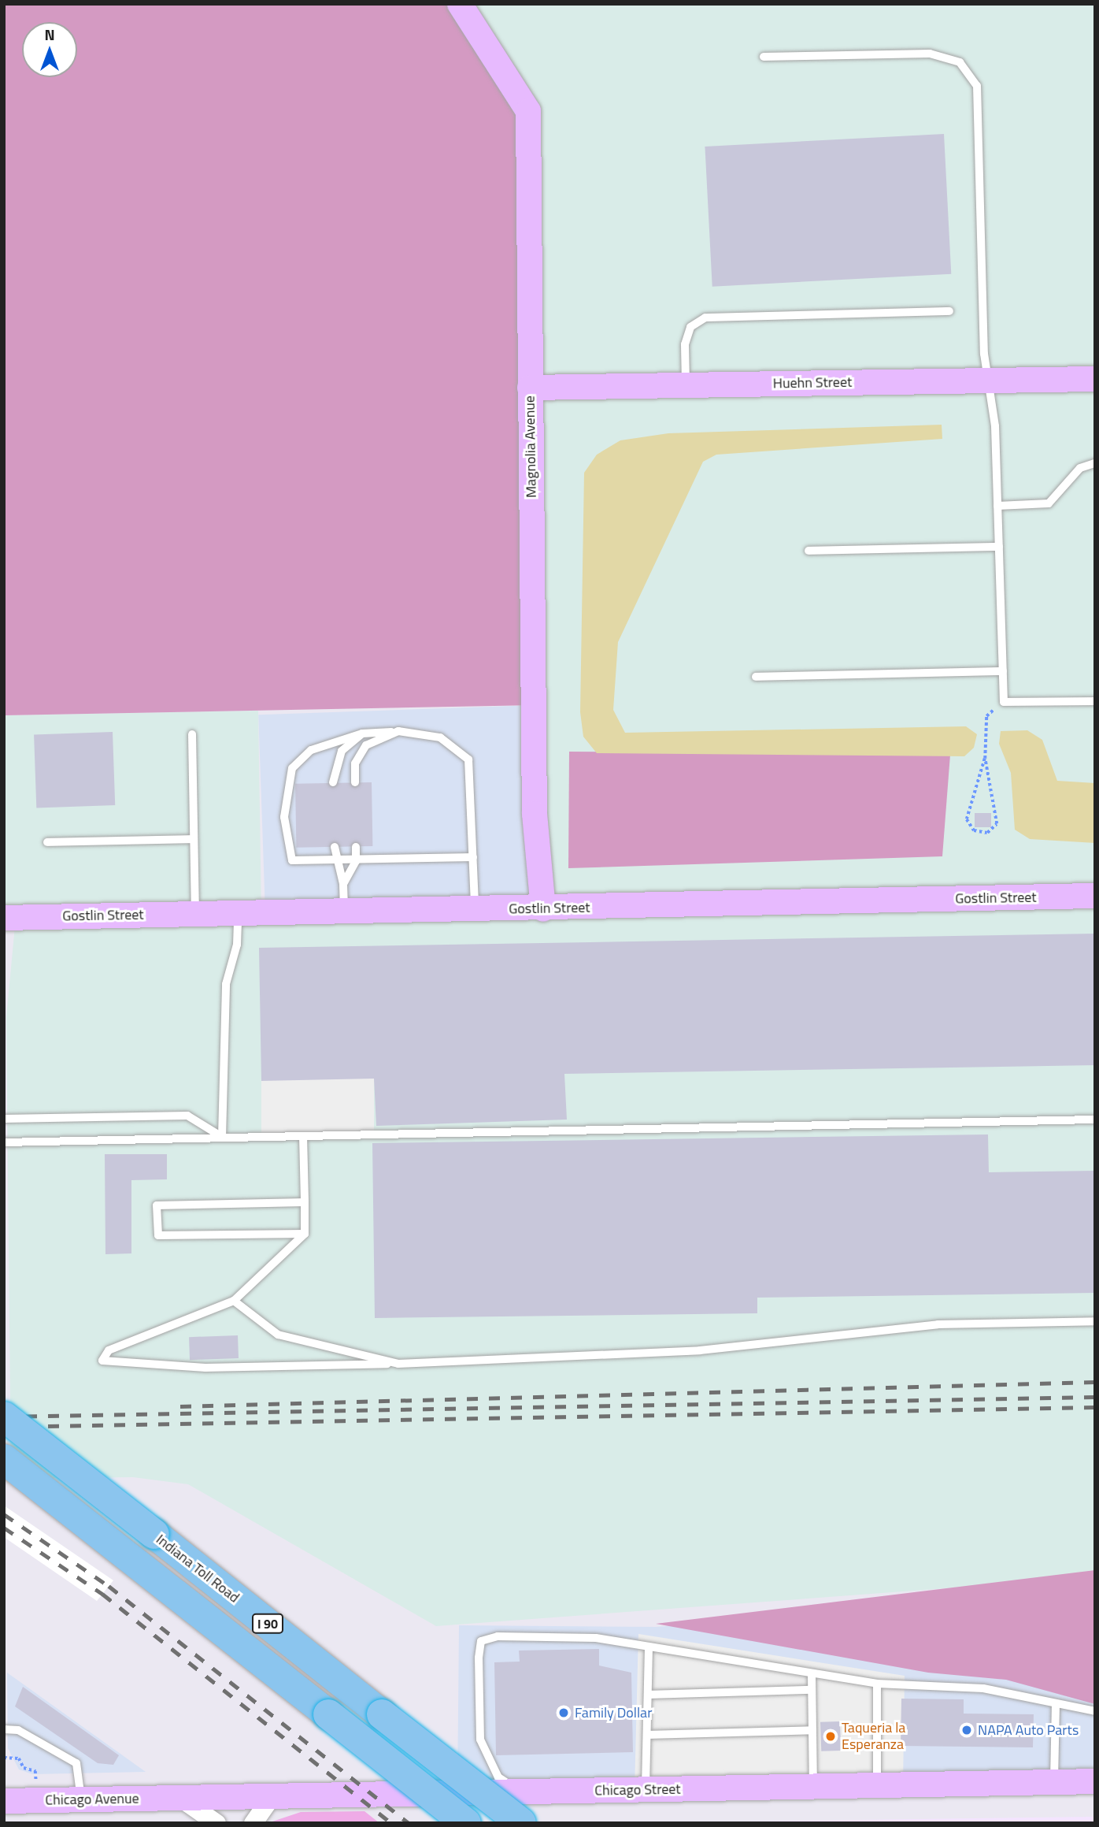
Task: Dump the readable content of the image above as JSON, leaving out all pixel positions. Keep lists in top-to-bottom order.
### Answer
{
  "streets": {
    "highway": ["Indiana Toll Road", "I 90"],
    "street": [
      "Huehn Street",
      "Magnolia Avenue",
      "Gostlin Street",
      "Chicago Street",
      "Chicago Avenue"
    ]
  },
  "crossings": [
    ["Huehn Street", "Magnolia Avenue"],
    ["Magnolia Avenue", "Gostlin Street"],
    ["Chicago Street", "Chicago Avenue"]
  ],
  "places": ["Family Dollar", "NAPA Auto Parts", "Taqueria la Esperanza"],
  "north": "top"
}
